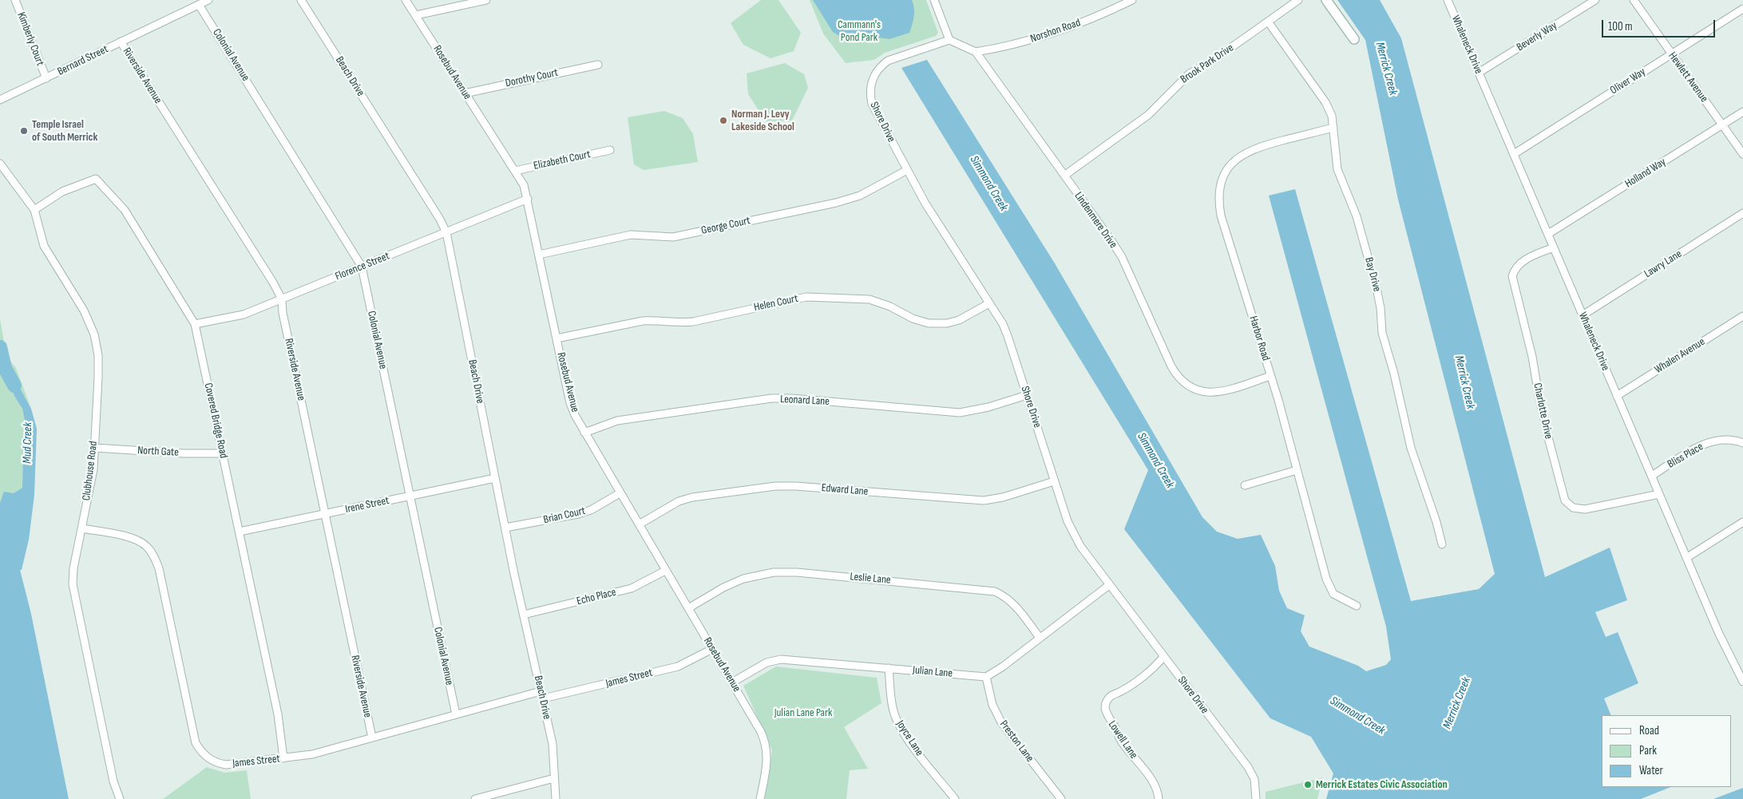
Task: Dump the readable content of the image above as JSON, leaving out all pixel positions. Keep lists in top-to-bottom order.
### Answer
{
  "streets": {
    "street": [
      "Norshon Road",
      "Beverly Way",
      "Kimberly Court",
      "Whaleneck Drive",
      "Colonial Avenue",
      "Bernard Street",
      "Brook Park Drive",
      "Rosebud Avenue",
      "Riverside Avenue",
      "Beach Drive",
      "Hewlett Avenue",
      "Dorothy Court",
      "Oliver Way",
      "Shore Drive",
      "Elizabeth Court",
      "Holland Way",
      "Lindenmere Drive",
      "George Court",
      "Lawry Lane",
      "Florence Street",
      "Bay Drive",
      "Helen Court",
      "Harbor Road",
      "Whalen Avenue",
      "Leonard Lane",
      "Charlotte Drive",
      "Covered Bridge Road",
      "North Gate",
      "Bliss Place",
      "Clubhouse Road",
      "Edward Lane",
      "Irene Street",
      "Brian Court",
      "Leslie Lane",
      "Echo Place",
      "Julian Lane",
      "James Street",
      "Joyce Lane",
      "Lowell Lane",
      "Preston Lane"
    ]
  },
  "crossings": [
    ["Norshon Road", "Lindenmere Drive"],
    ["Beverly Way", "Whaleneck Drive"],
    ["Kimberly Court", "Bernard Street"],
    ["Whaleneck Drive", "Oliver Way"],
    ["Whaleneck Drive", "Holland Way"],
    ["Whaleneck Drive", "Lawry Lane"],
    ["Whaleneck Drive", "Whalen Avenue"],
    ["Whaleneck Drive", "Charlotte Drive"],
    ["Whaleneck Drive", "Bliss Place"],
    ["Colonial Avenue", "Bernard Street"],
    ["Colonial Avenue", "Florence Street"],
    ["Colonial Avenue", "Irene Street"],
    ["Colonial Avenue", "James Street"],
    ["Bernard Street", "Riverside Avenue"],
    ["Brook Park Drive", "Lindenmere Drive"],
    ["Brook Park Drive", "Bay Drive"],
    ["Rosebud Avenue", "Dorothy Court"],
    ["Rosebud Avenue", "Elizabeth Court"],
    ["Rosebud Avenue", "George Court"],
    ["Rosebud Avenue", "Florence Street"],
    ["Rosebud Avenue", "Helen Court"],
    ["Rosebud Avenue", "Leonard Lane"],
    ["Rosebud Avenue", "Edward Lane"],
    ["Rosebud Avenue", "Brian Court"],
    ["Rosebud Avenue", "Leslie Lane"],
    ["Rosebud Avenue", "Echo Place"],
    ["Rosebud Avenue", "Julian Lane"],
    ["Rosebud Avenue", "James Street"],
    ["Riverside Avenue", "Florence Street"],
    ["Riverside Avenue", "Irene Street"],
    ["Riverside Avenue", "James Street"],
    ["Beach Drive", "Florence Street"],
    ["Beach Drive", "Irene Street"],
    ["Beach Drive", "Brian Court"],
    ["Beach Drive", "Echo Place"],
    ["Beach Drive", "James Street"],
    ["Hewlett Avenue", "Oliver Way"],
    ["Hewlett Avenue", "Holland Way"],
    ["Shore Drive", "Lindenmere Drive"],
    ["Shore Drive", "George Court"],
    ["Shore Drive", "Helen Court"],
    ["Shore Drive", "Leonard Lane"],
    ["Shore Drive", "Edward Lane"],
    ["Shore Drive", "Lowell Lane"],
    ["Lindenmere Drive", "Harbor Road"],
    ["Florence Street", "Covered Bridge Road"],
    ["Bay Drive", "Harbor Road"],
    ["Covered Bridge Road", "North Gate"],
    ["Covered Bridge Road", "Clubhouse Road"],
    ["Covered Bridge Road", "Irene Street"],
    ["Covered Bridge Road", "James Street"],
    ["North Gate", "Clubhouse Road"],
    ["Clubhouse Road", "James Street"],
    ["Julian Lane", "Joyce Lane"],
    ["Julian Lane", "Preston Lane"]
  ],
  "water": ["Merrick Creek", "Simmond Creek", "Mud Creek"],
  "parks": ["Cammann's Pond Park", "Julian Lane Park"],
  "places": ["Norman J. Levy Lakeside School", "Temple Israel of South Merrick", "Merrick Estates Civic Association"],
  "legend": ["Road", "Park", "Water"],
  "scale_bar": "100 m"
}
